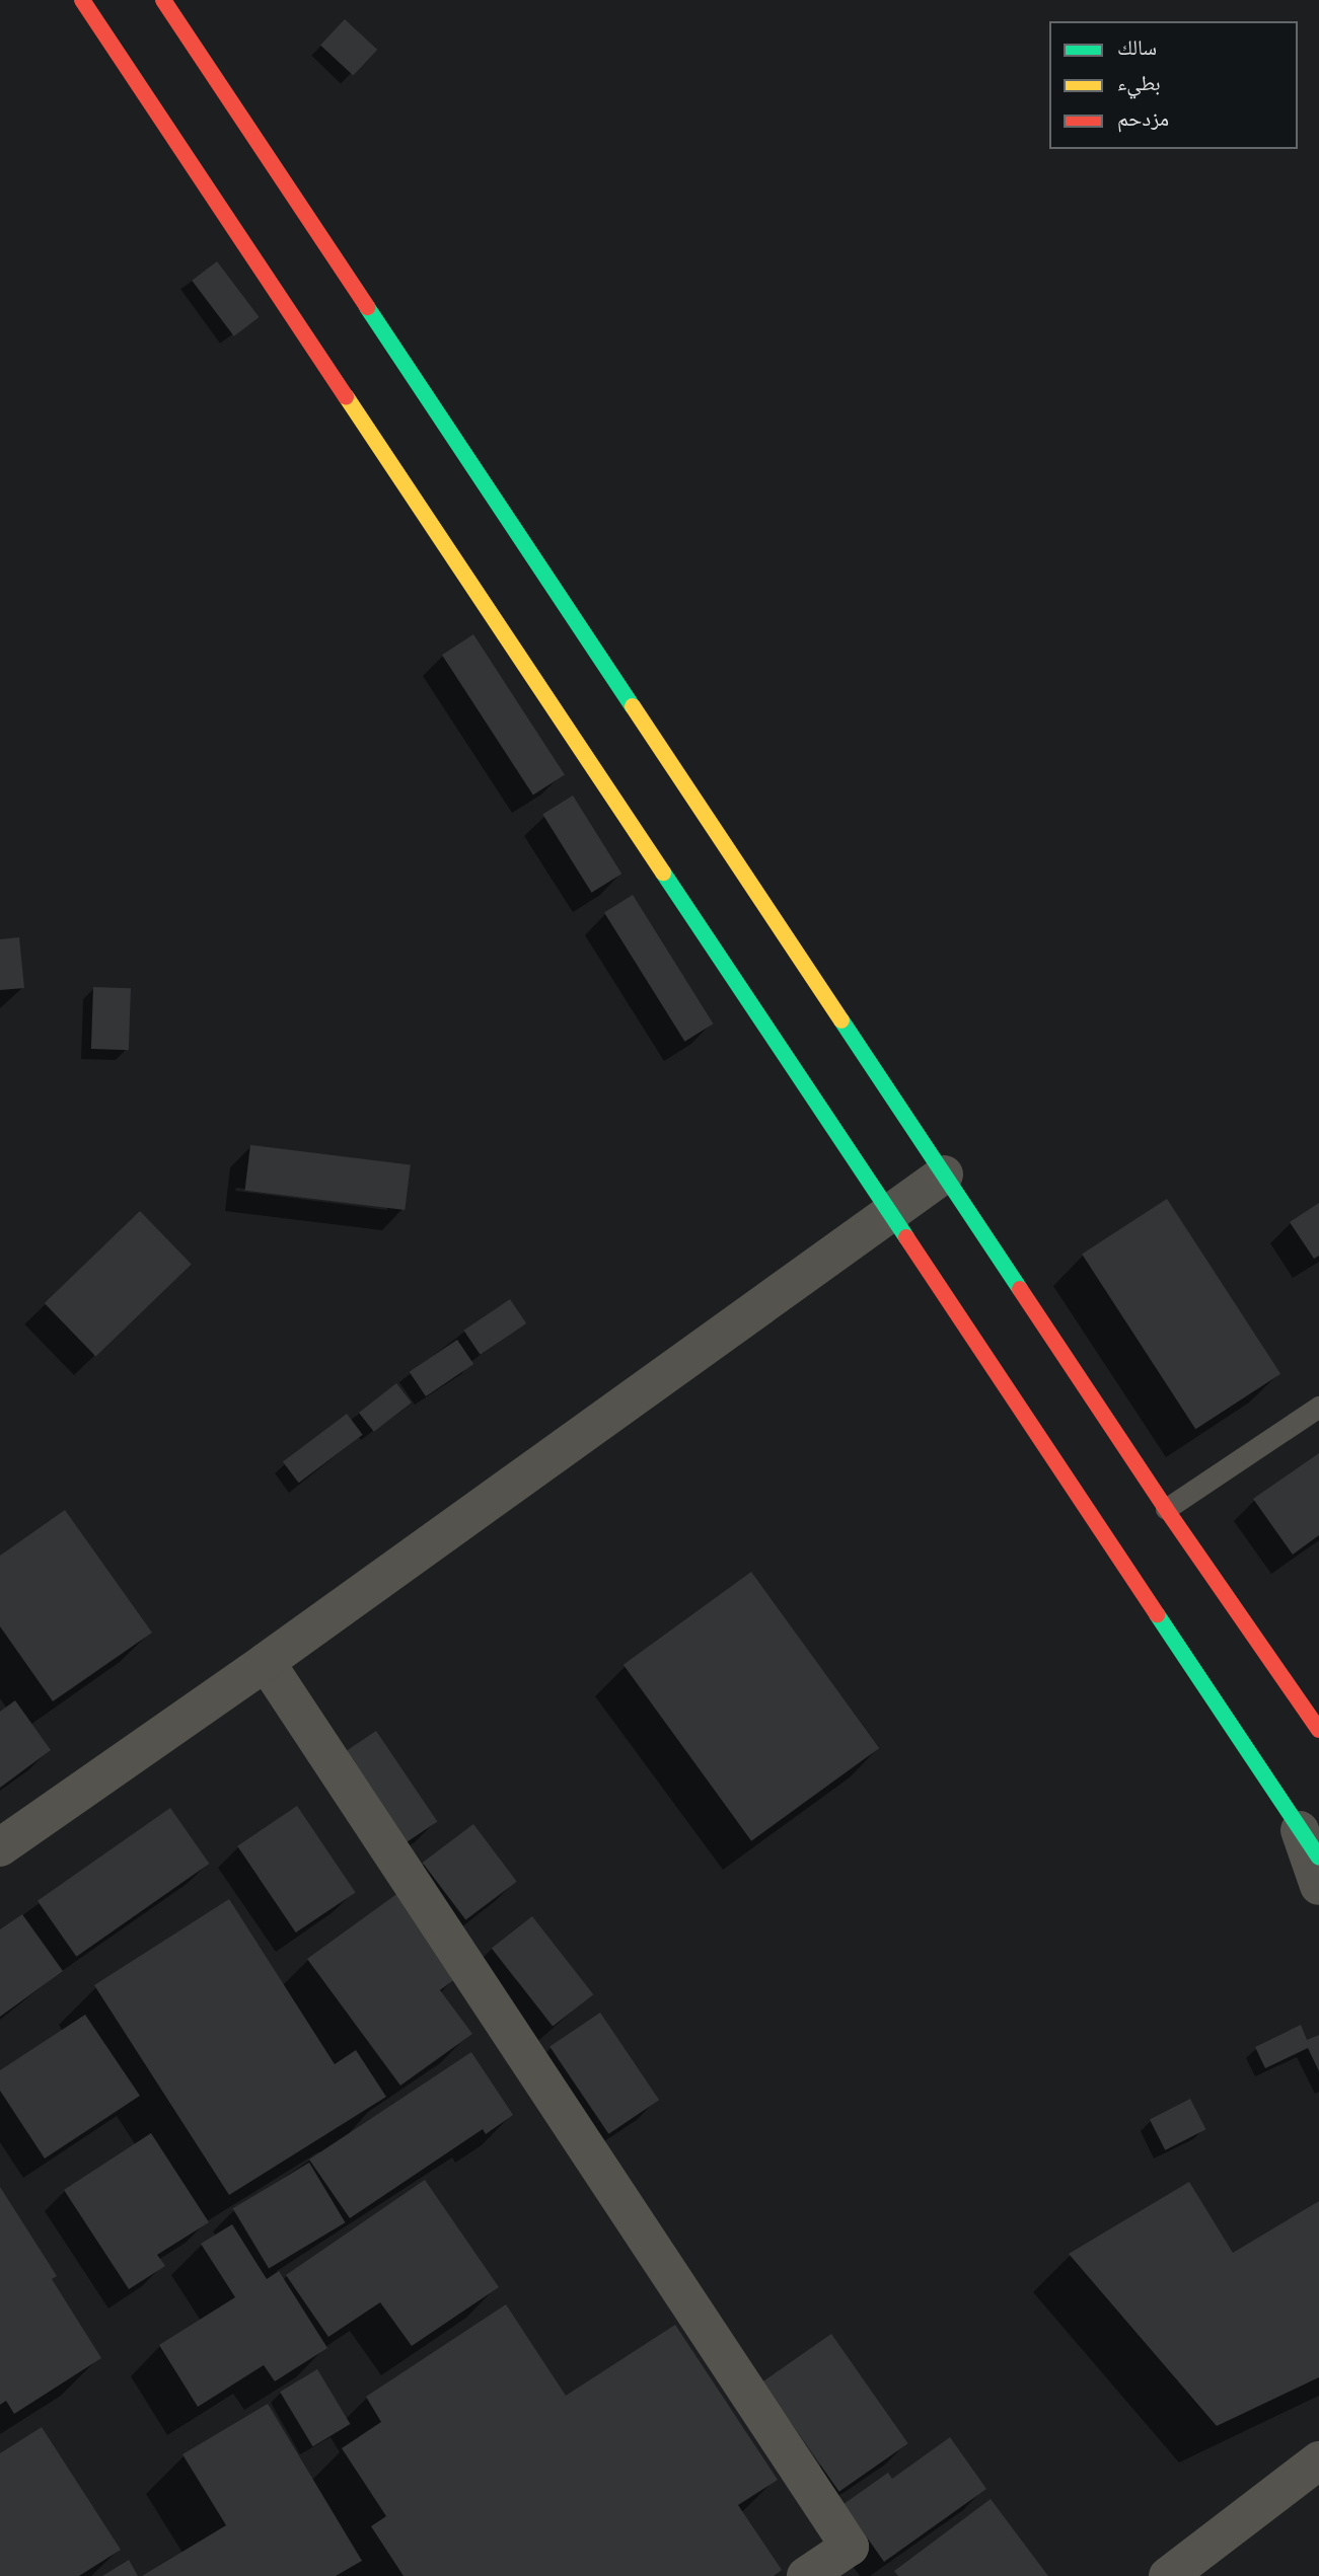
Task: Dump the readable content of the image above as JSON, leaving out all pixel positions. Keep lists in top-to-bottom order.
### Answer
{
  "legend": ["سالك", "بطيء", "مزدحم"]
}
